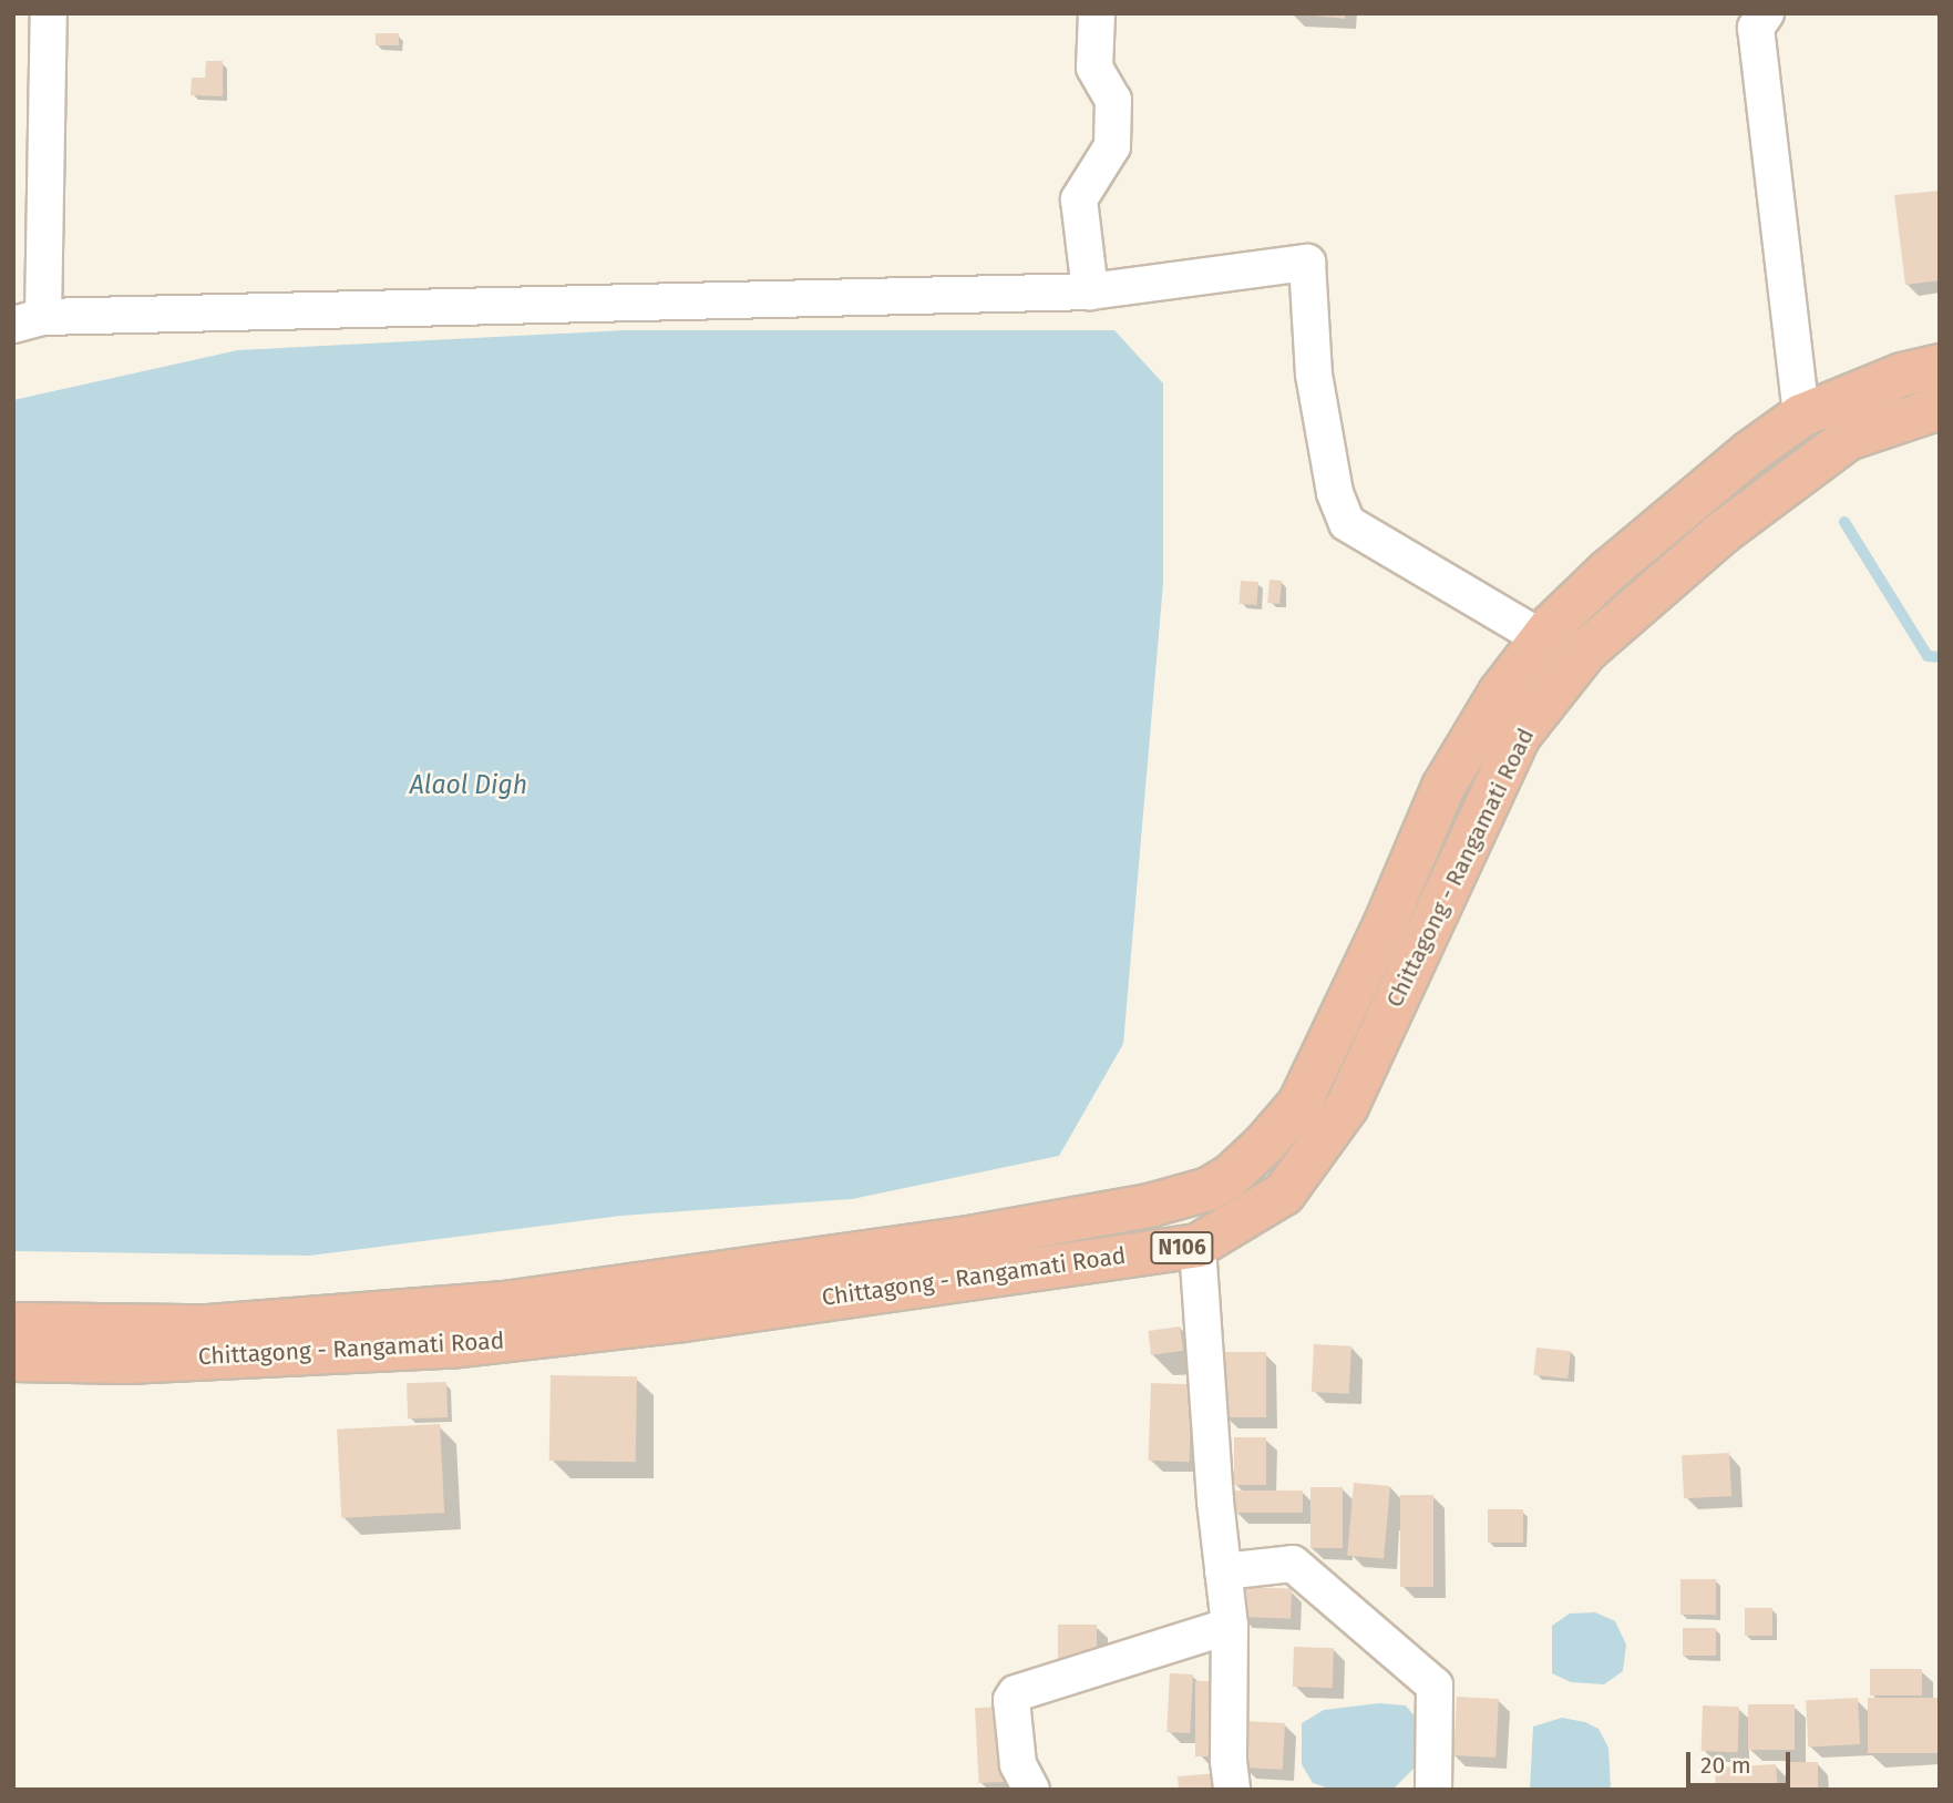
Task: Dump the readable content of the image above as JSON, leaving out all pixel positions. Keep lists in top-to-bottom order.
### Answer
{
  "streets": {
    "highway": ["Chittagong - Rangamati Road", "N106"]
  },
  "water": ["Alaol Digh"],
  "scale_bar": "20 m"
}
